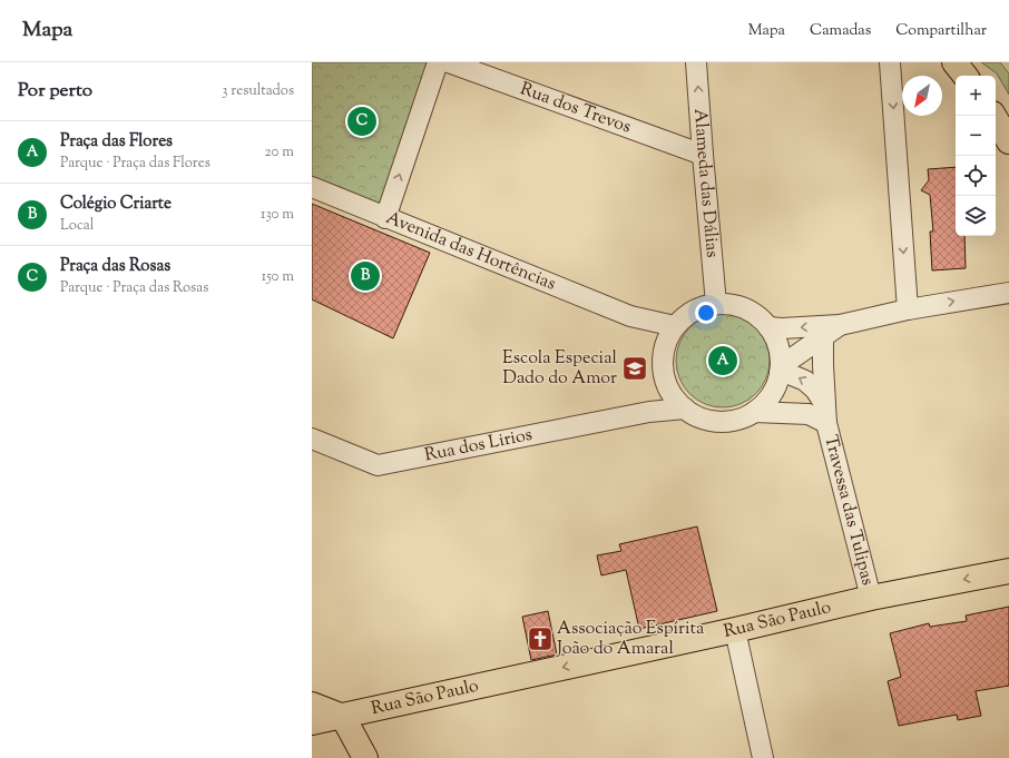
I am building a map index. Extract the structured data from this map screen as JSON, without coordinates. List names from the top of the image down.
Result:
{
  "streets": {
    "main road": ["Rua São Paulo"],
    "street": [
      "Rua dos Trevos",
      "Alameda das Dálias",
      "Avenida das Hortências",
      "Rua dos Lirios",
      "Travessa das Tulipas"
    ]
  },
  "crossings": [
    ["Rua dos Trevos", "Alameda das Dálias"],
    ["Alameda das Dálias", "Avenida das Hortências"],
    ["Alameda das Dálias", "Rua dos Lirios"],
    ["Alameda das Dálias", "Travessa das Tulipas"],
    ["Avenida das Hortências", "Rua dos Lirios"],
    ["Avenida das Hortências", "Travessa das Tulipas"],
    ["Rua dos Lirios", "Travessa das Tulipas"],
    ["Travessa das Tulipas", "Rua São Paulo"]
  ],
  "one_way": ["Alameda das Dálias", "Rua São Paulo"],
  "places": {
    "school or university": ["Escola Especial Dado do Amor"],
    "church": ["Associação Espírita João do Amaral"]
  },
  "north": "bottom left",
  "page": {
    "header": "Mapa",
    "nav": ["Mapa", "Camadas", "Compartilhar"],
    "heading": ["Por perto", "3 resultados"],
    "map_buttons": ["+", "−"],
    "pins": ["C", "B", "A"],
    "list": [
      {
        "mark": "A",
        "name": "Praça das Flores",
        "note": "Parque · Praça das Flores",
        "value": "20 m"
      },
      {
        "mark": "B",
        "name": "Colégio Criarte",
        "note": "Local",
        "value": "130 m"
      },
      {
        "mark": "C",
        "name": "Praça das Rosas",
        "note": "Parque · Praça das Rosas",
        "value": "150 m"
      }
    ]
  }
}
